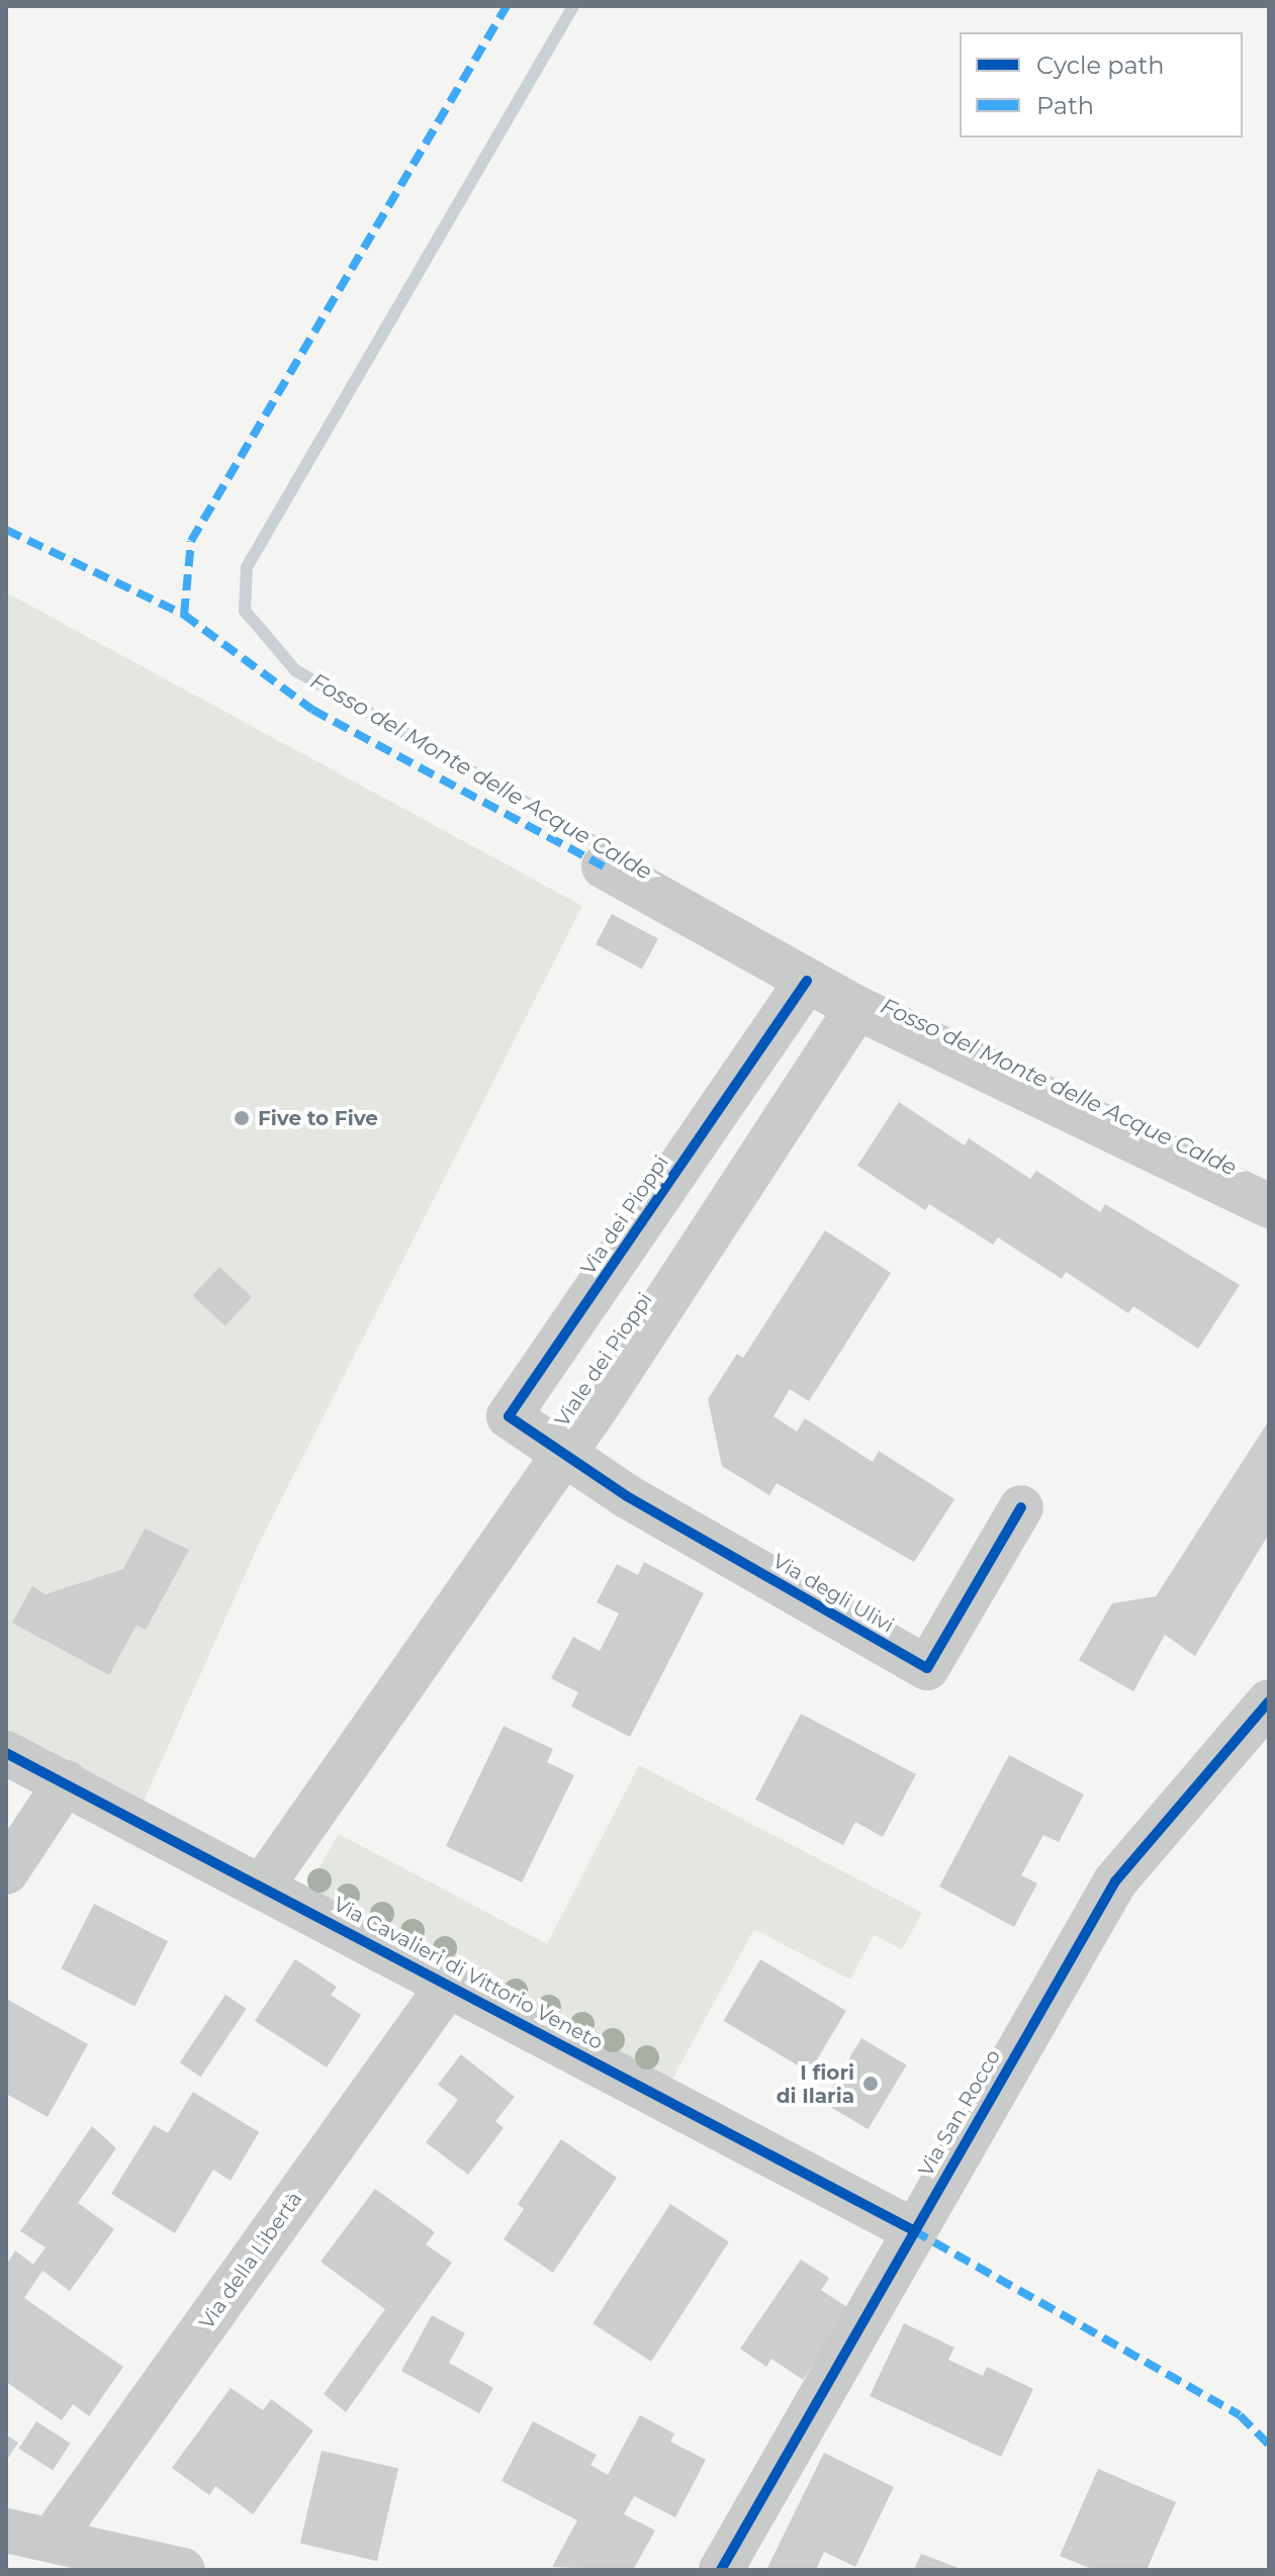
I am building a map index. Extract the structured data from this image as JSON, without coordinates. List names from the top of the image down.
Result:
{
  "streets": {
    "street": [
      "Via dei Pioppi",
      "Viale dei Pioppi",
      "Via degli Ulivi",
      "Via Cavalieri di Vittorio Veneto",
      "Via San Rocco",
      "Via della Libertà"
    ]
  },
  "crossings": [
    ["Via dei Pioppi", "Viale dei Pioppi"],
    ["Via dei Pioppi", "Via degli Ulivi"],
    ["Viale dei Pioppi", "Via degli Ulivi"],
    ["Viale dei Pioppi", "Via Cavalieri di Vittorio Veneto"],
    ["Via Cavalieri di Vittorio Veneto", "Via San Rocco"],
    ["Via Cavalieri di Vittorio Veneto", "Via della Libertà"]
  ],
  "water": ["Fosso del Monte delle Acque Calde"],
  "places": ["Five to Five", "I fiori di Ilaria"],
  "legend": ["Cycle path", "Path"]
}
